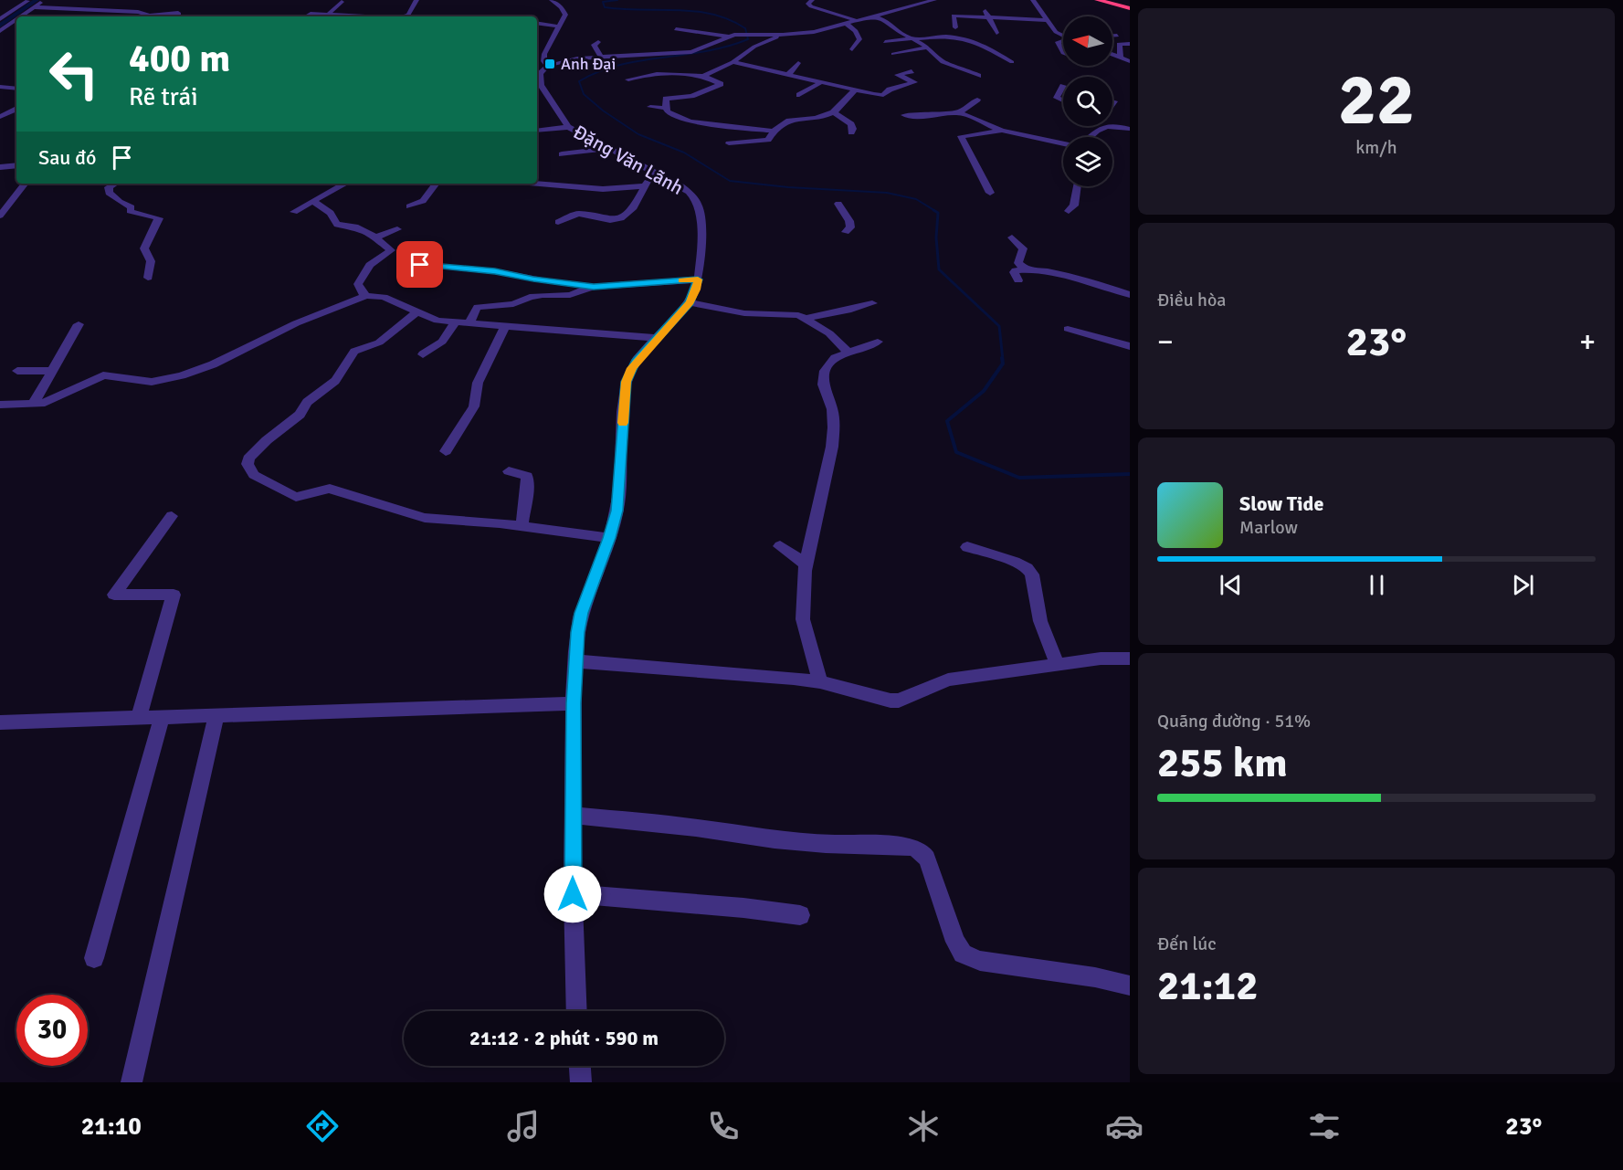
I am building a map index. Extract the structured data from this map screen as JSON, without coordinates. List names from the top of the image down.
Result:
{
  "streets": {
    "street": ["Đặng Văn Lãnh"]
  },
  "places": {
    "transit": ["Anh Đại"]
  },
  "north": "left",
  "page": {
    "tile": [
      ["22", "km/h"],
      "Điều hòa",
      ["Quãng đường · 51%", "255 km"],
      ["Đến lúc", "21:12"]
    ],
    "turn": ["400 m", "Rẽ trái"],
    "then": "Sau đó",
    "heat": ["−", "23°", "+"],
    "song": ["Slow Tide", "Marlow"],
    "limit": "30",
    "trip": "21:12 · 2 phút · 590 m",
    "tabs": ["21:10", "23°"]
  }
}
